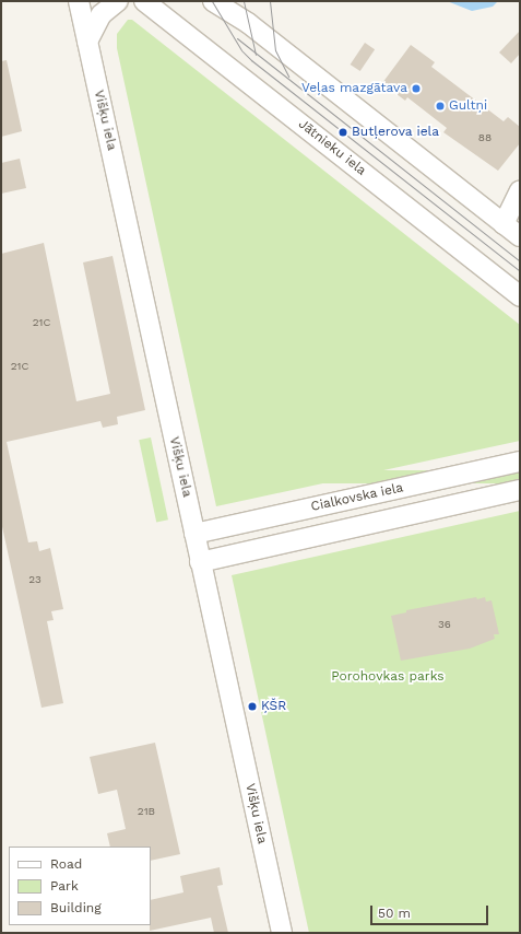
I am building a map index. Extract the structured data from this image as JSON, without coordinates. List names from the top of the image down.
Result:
{
  "streets": {
    "street": ["Višķu iela", "Jātnieku iela", "Cialkovska iela"]
  },
  "crossings": [
    ["Višķu iela", "Cialkovska iela"]
  ],
  "parks": ["Porohovkas parks"],
  "places": [
    "Veļas mazgātava",
    "Gultņi",
    "Butļerova iela",
    "ĶŠR"
  ],
  "house_numbers": [
    "88",
    "21C",
    "21C",
    "23",
    "36",
    "21B"
  ],
  "legend": ["Road", "Park", "Building"],
  "scale_bar": "50 m"
}
